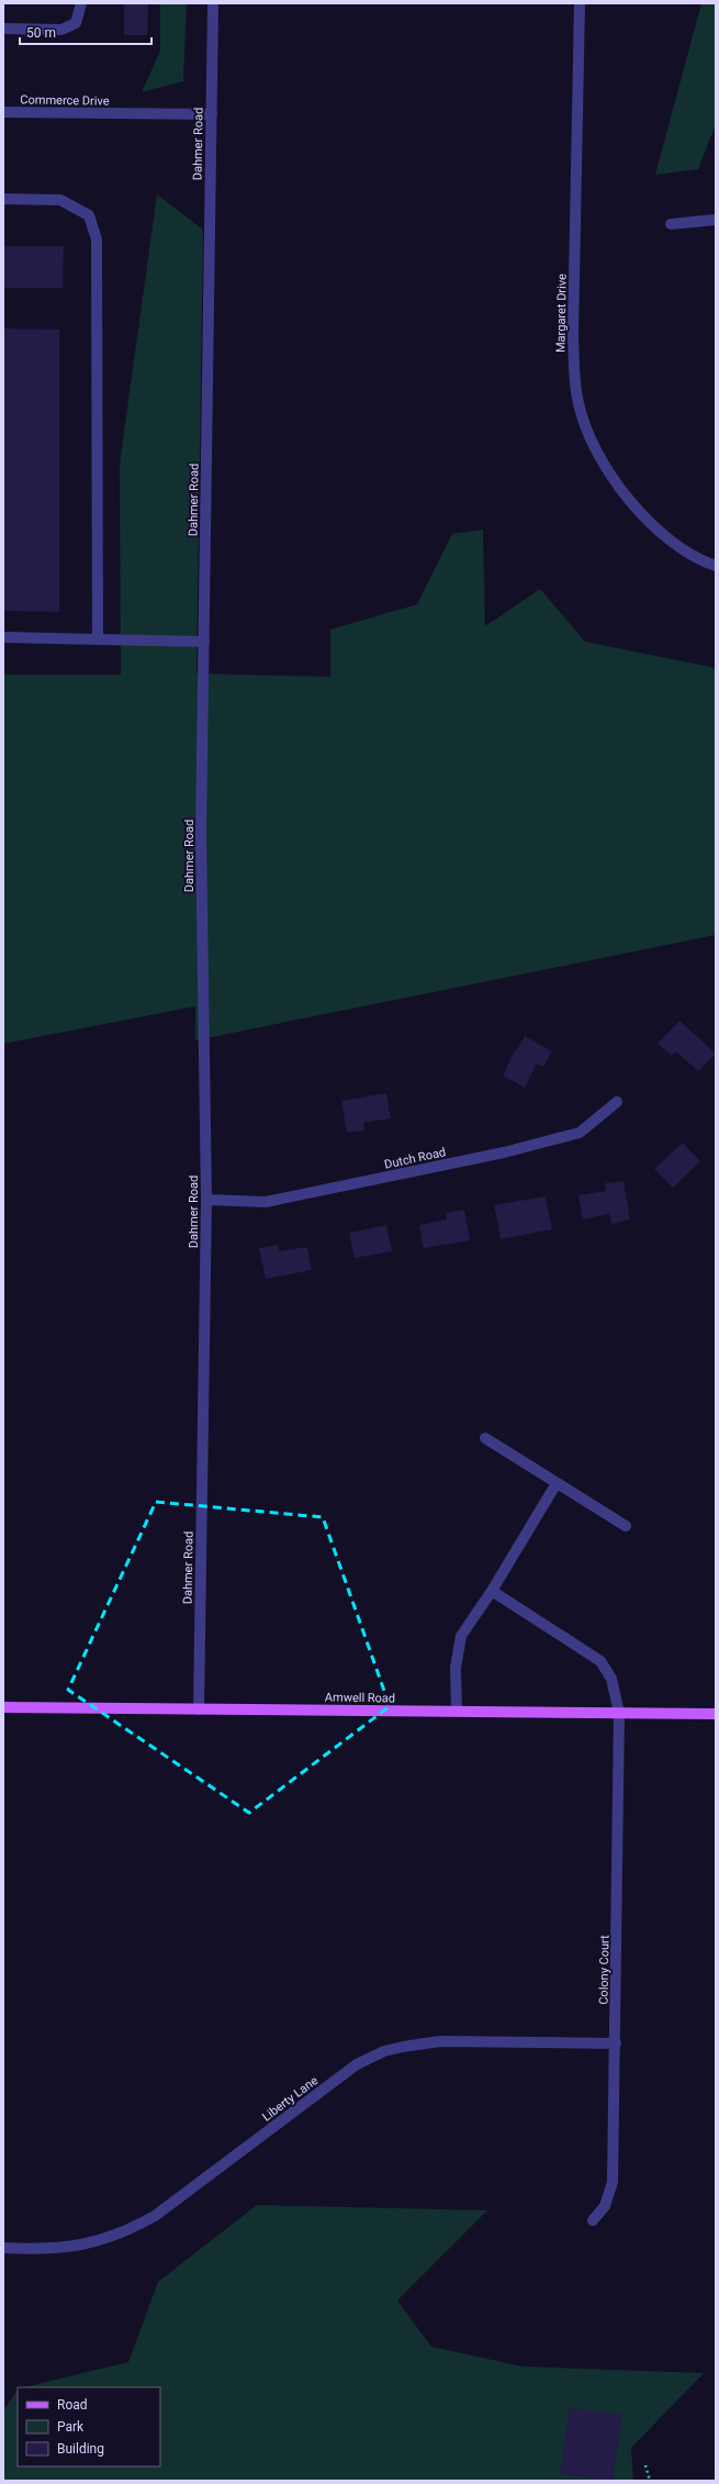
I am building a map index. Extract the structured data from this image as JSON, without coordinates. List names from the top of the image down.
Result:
{
  "streets": {
    "main road": ["Amwell Road"],
    "street": [
      "Commerce Drive",
      "Dahmer Road",
      "Margaret Drive",
      "Dutch Road",
      "Colony Court",
      "Liberty Lane"
    ]
  },
  "crossings": [
    ["Commerce Drive", "Dahmer Road"],
    ["Dahmer Road", "Dutch Road"],
    ["Dahmer Road", "Amwell Road"],
    ["Amwell Road", "Colony Court"],
    ["Colony Court", "Liberty Lane"]
  ],
  "legend": ["Road", "Park", "Building"],
  "scale_bar": "50 m"
}
